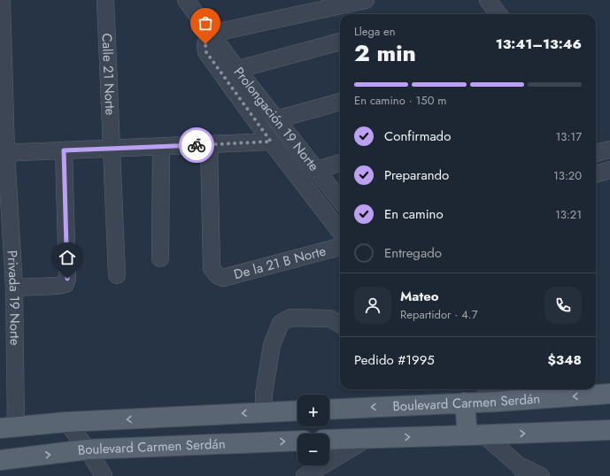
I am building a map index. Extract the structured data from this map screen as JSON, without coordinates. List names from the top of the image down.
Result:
{
  "streets": {
    "main road": ["Boulevard Carmen Serdán"],
    "street": [
      "Calle 21 Norte",
      "Prolongación 19 Norte",
      "De la 21 B Norte",
      "Privada 19 Norte"
    ]
  },
  "page": {
    "heading": ["2 min", "Llega en", "13:41–13:46"],
    "panel": [
      "Mateo",
      "Repartidor · 4.7",
      "Pedido #1995",
      "$348"
    ],
    "bar": "En camino · 150 m",
    "list": [
      ["Confirmado", "13:17"],
      ["Preparando", "13:20"],
      ["En camino", "13:21"],
      "Entregado"
    ],
    "map_buttons": ["+", "−"]
  }
}
